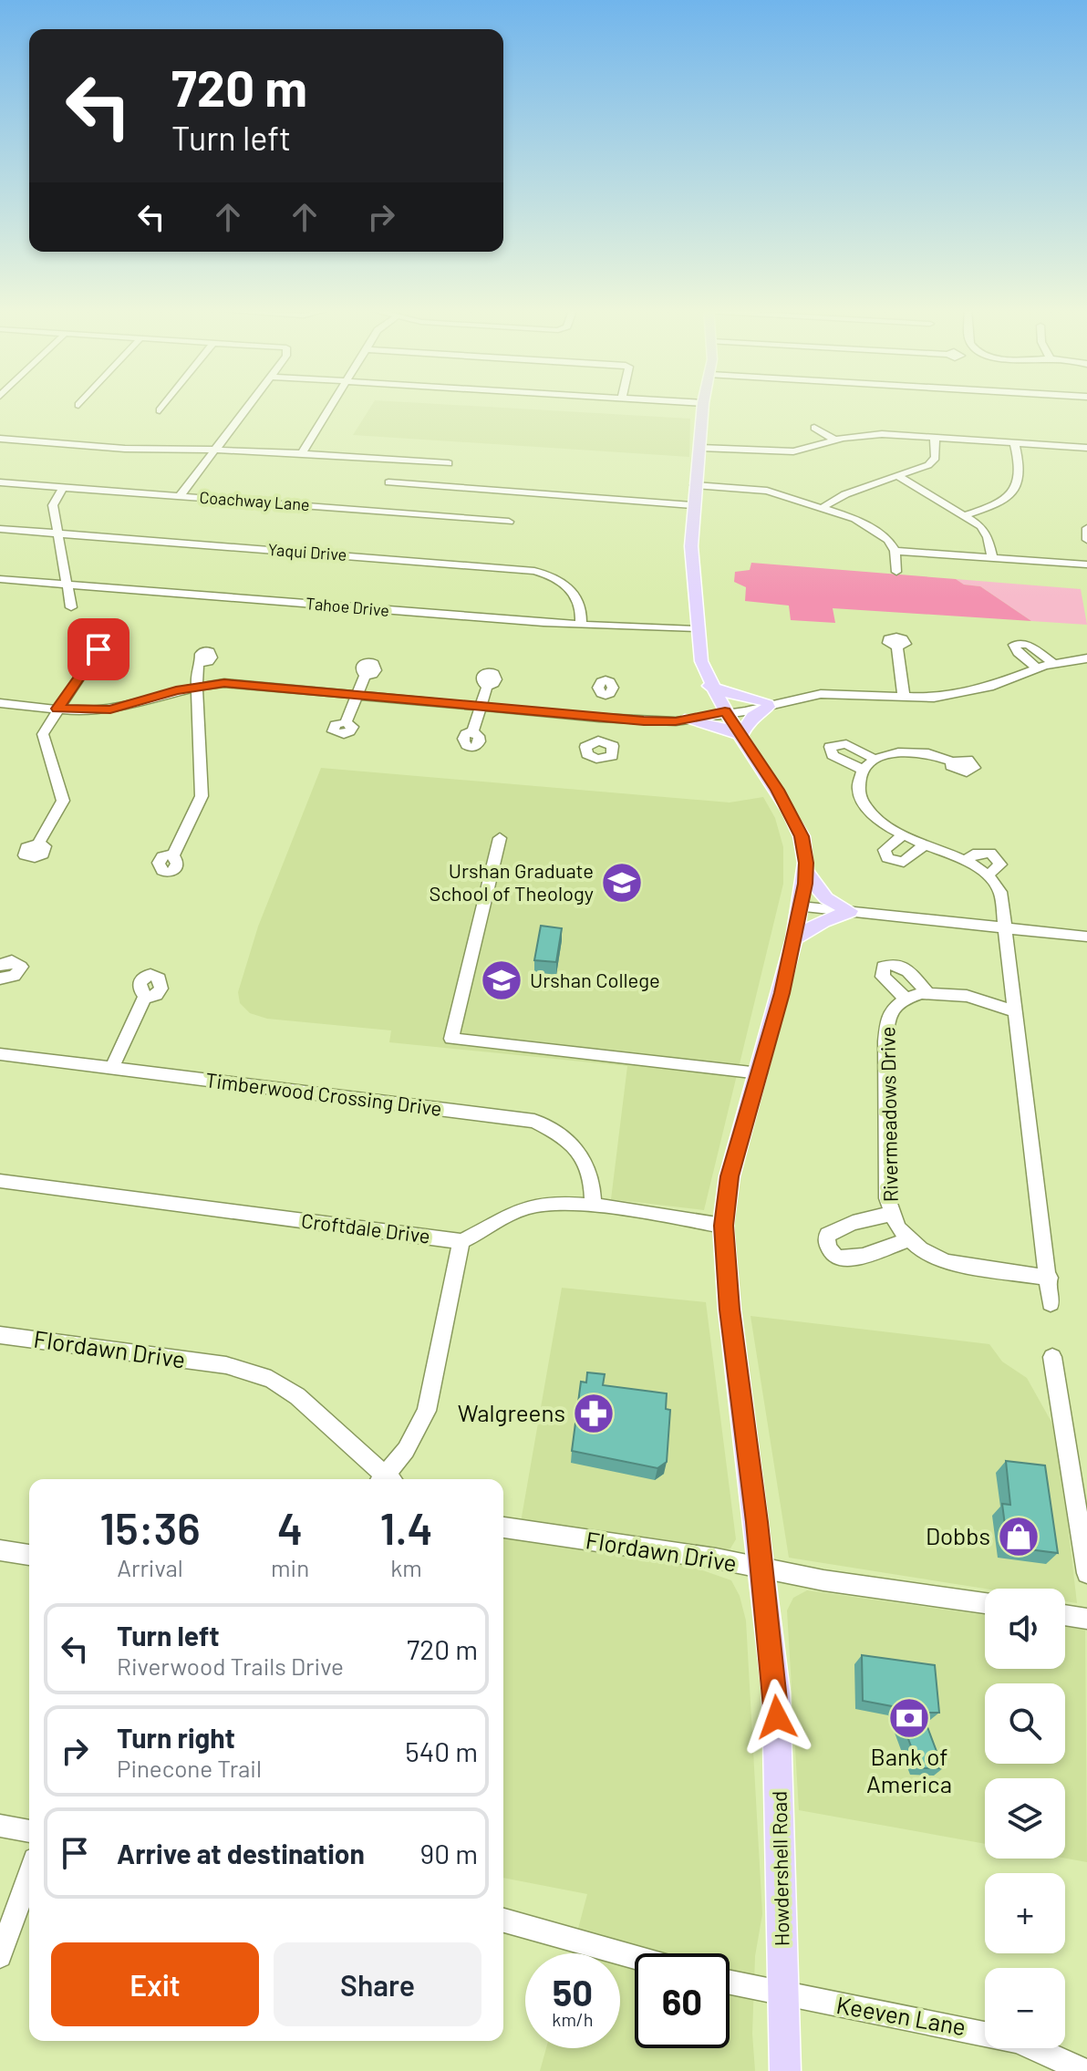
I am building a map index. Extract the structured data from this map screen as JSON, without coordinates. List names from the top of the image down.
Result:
{
  "streets": {
    "main road": ["Howdershell Road"],
    "street": [
      "Coachway Lane",
      "Yaqui Drive",
      "Tahoe Drive",
      "Timberwood Crossing Drive",
      "Rivermeadows Drive",
      "Croftdale Drive",
      "Flordawn Drive",
      "Keeven Lane"
    ]
  },
  "crossings": [
    ["Yaqui Drive", "Tahoe Drive"],
    ["Tahoe Drive", "Howdershell Road"],
    ["Flordawn Drive", "Howdershell Road"],
    ["Howdershell Road", "Keeven Lane"]
  ],
  "places": {
    "school or university": ["Urshan Graduate School of Theology", "Urshan College"],
    "pharmacy": ["Walgreens"],
    "shop": ["Dobbs"],
    "bank": ["Bank of America"]
  },
  "page": {
    "turn": ["720 m", "Turn left"],
    "eta": [
      "15:36",
      "Arrival",
      "4",
      "min",
      "1.4",
      "km"
    ],
    "map_buttons": ["+", "−"],
    "list": [
      {
        "name": "Turn left",
        "note": "Riverwood Trails Drive",
        "value": "720 m"
      },
      {
        "name": "Turn right",
        "note": "Pinecone Trail",
        "value": "540 m"
      },
      {
        "name": "Arrive at destination",
        "value": "90 m"
      }
    ],
    "buttons": ["Exit", "Share"],
    "speed": "50 km/h",
    "limit": "60"
  }
}
